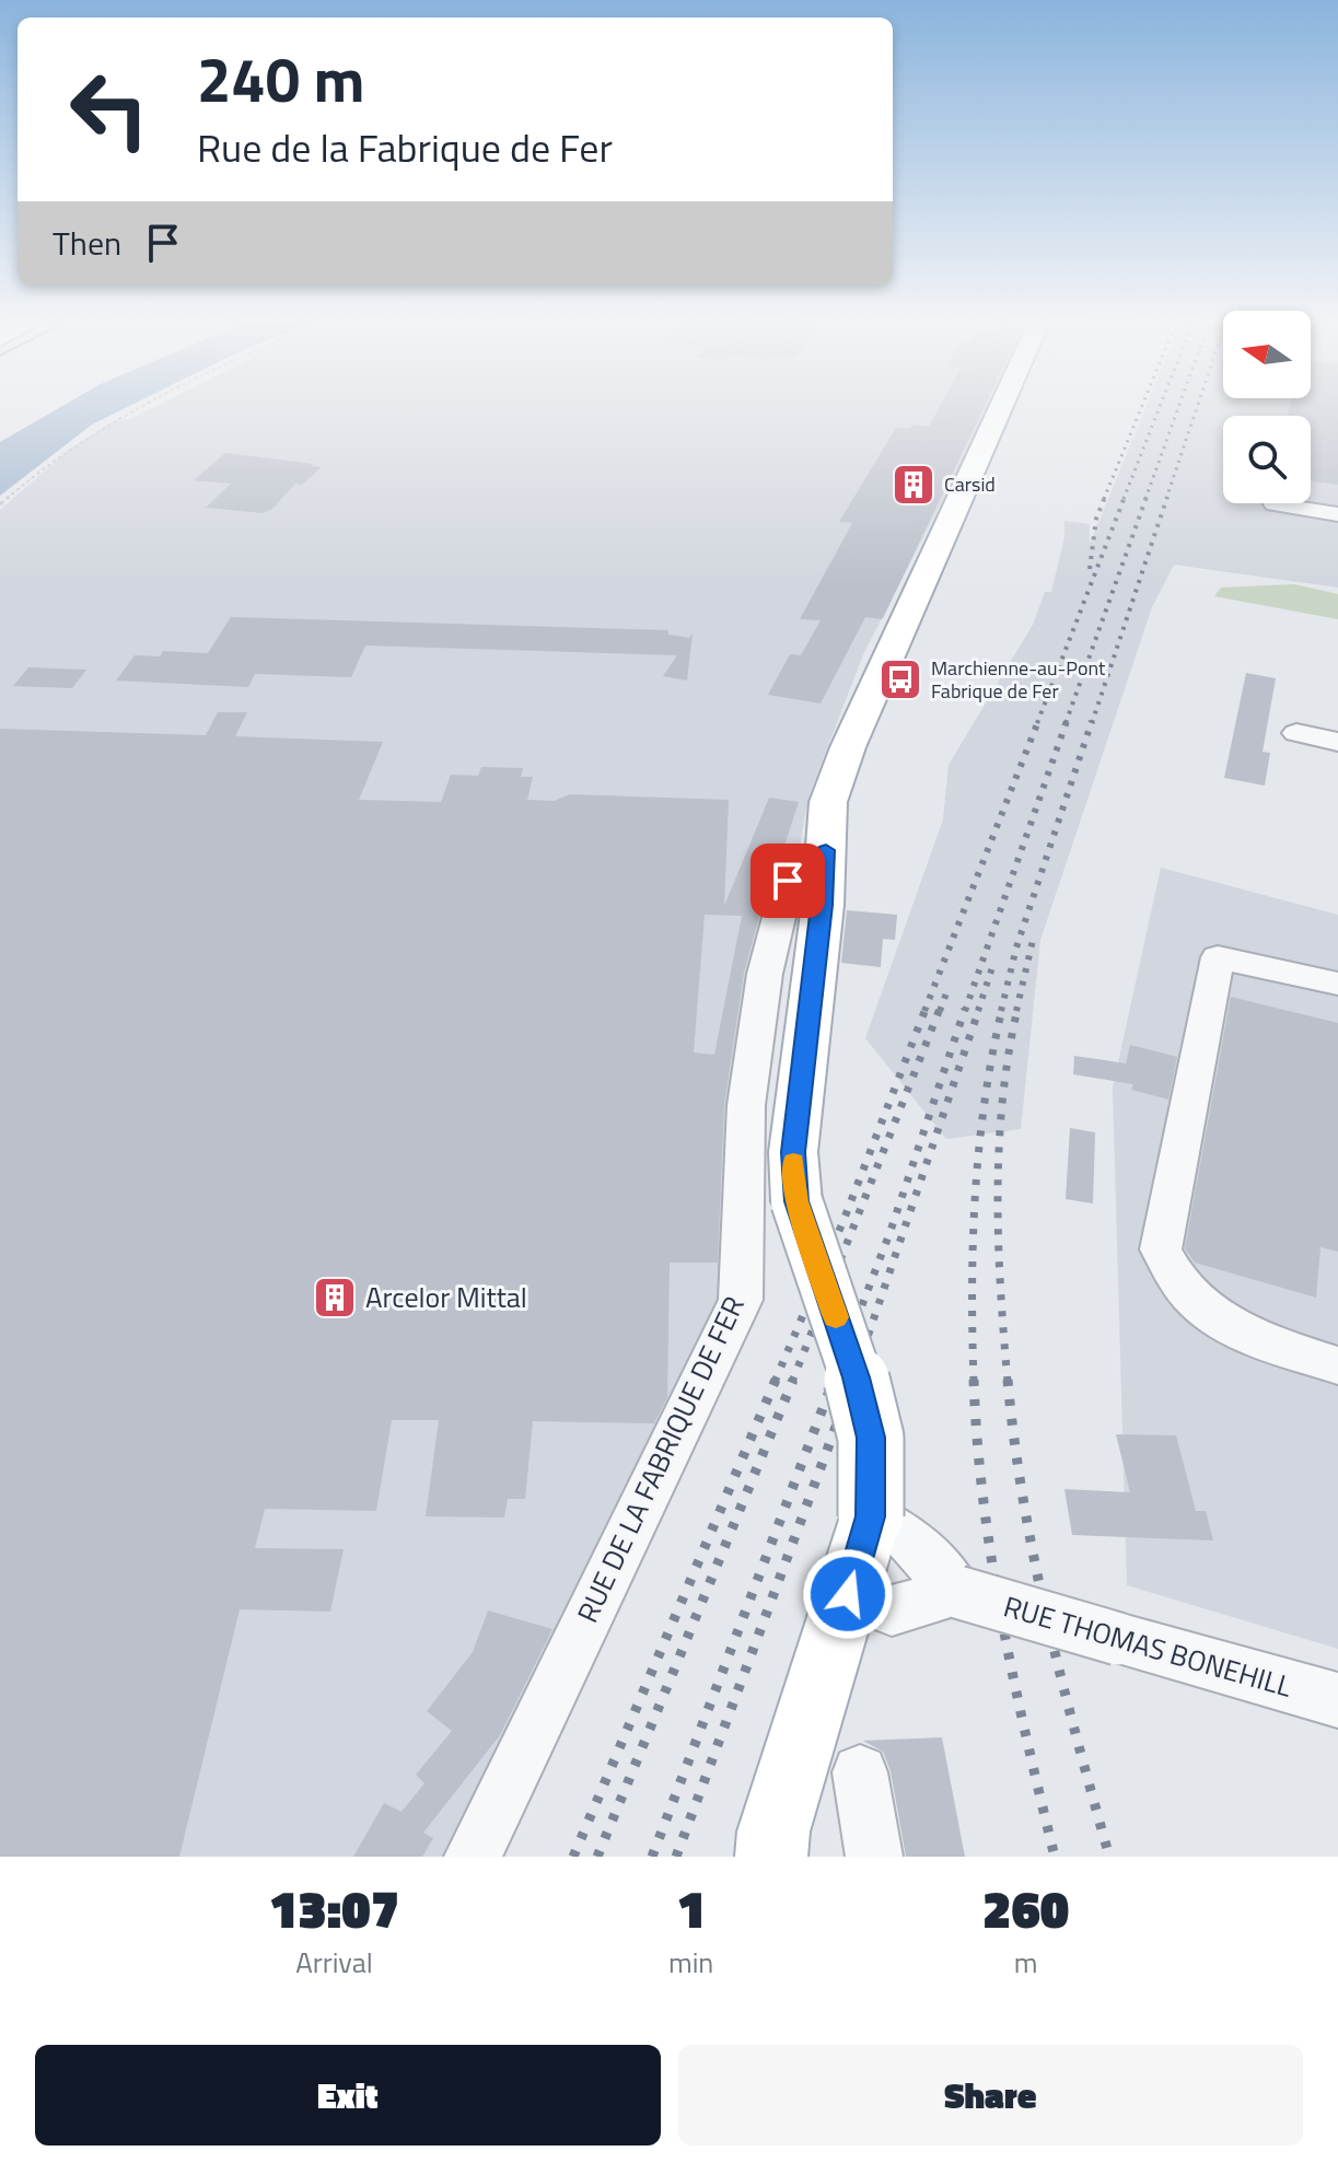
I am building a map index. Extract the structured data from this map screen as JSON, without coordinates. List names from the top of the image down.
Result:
{
  "streets": {
    "street": ["RUE DE LA FABRIQUE DE FER", "RUE THOMAS BONEHILL"]
  },
  "places": {
    "building": ["Carsid", "Arcelor Mittal"],
    "bus stop": ["Marchienne-au-Pont Fabrique de Fer"]
  },
  "north": "left",
  "page": {
    "turn": ["240 m", "Rue de la Fabrique de Fer"],
    "then": "Then",
    "eta": [
      "13:07",
      "Arrival",
      "1",
      "min",
      "260",
      "m"
    ],
    "buttons": ["Exit", "Share"]
  }
}
